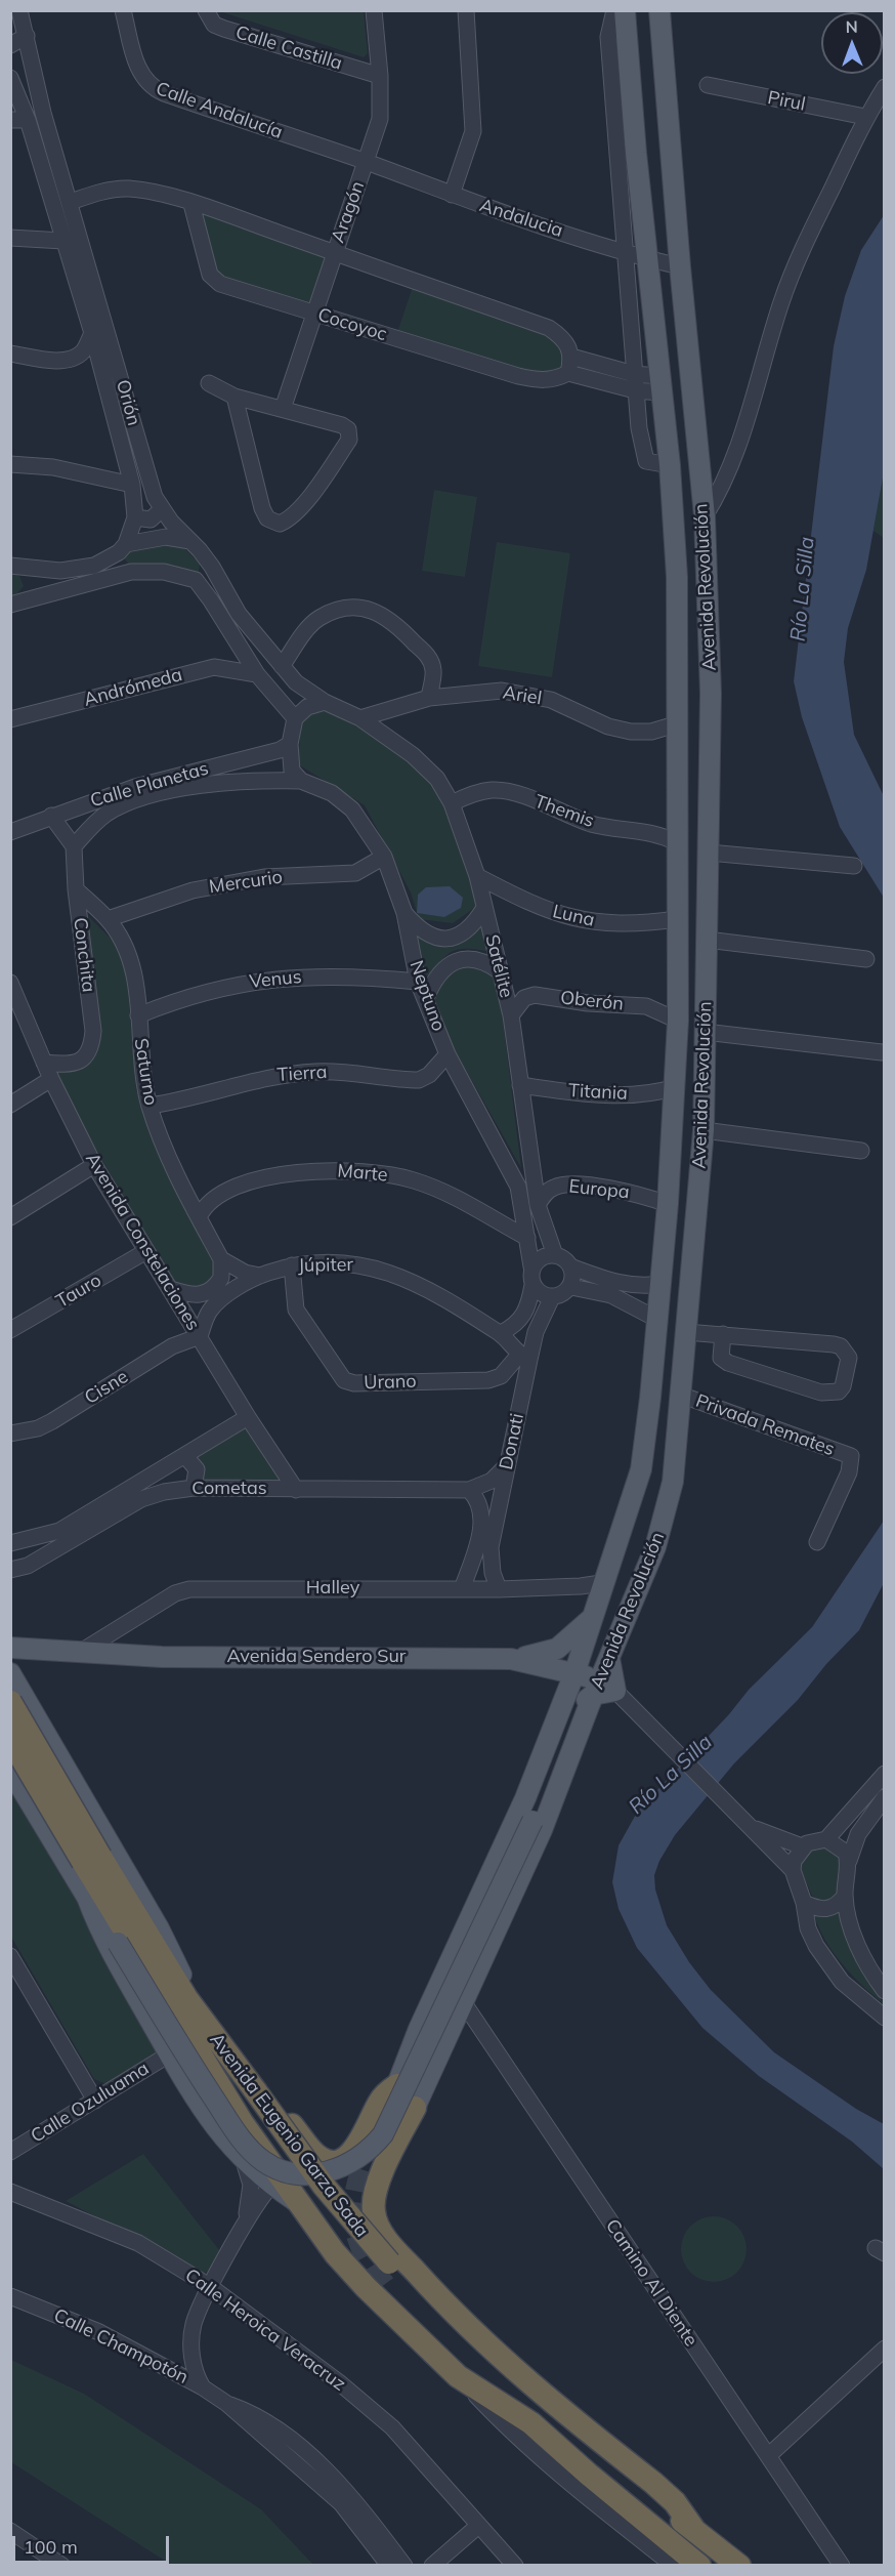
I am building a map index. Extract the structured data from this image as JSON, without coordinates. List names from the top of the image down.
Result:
{
  "streets": {
    "highway": ["Avenida Eugenio Garza Sada"],
    "main road": ["Avenida Revolución", "Avenida Sendero Sur"],
    "street": [
      "Calle Castilla",
      "Pirul",
      "Calle Andalucía",
      "Aragón",
      "Andalucia",
      "Cocoyoc",
      "Orión",
      "Andrómeda",
      "Ariel",
      "Calle Planetas",
      "Themis",
      "Mercurio",
      "Luna",
      "Conchita",
      "Satélite",
      "Venus",
      "Neptuno",
      "Oberón",
      "Saturno",
      "Tierra",
      "Titania",
      "Marte",
      "Europa",
      "Avenida Constelaciones",
      "Júpiter",
      "Tauro",
      "Urano",
      "Cisne",
      "Privada Remates",
      "Donati",
      "Cometas",
      "Halley",
      "Calle Ozuluama",
      "Camino Al Diente",
      "Calle Heroica Veracruz",
      "Calle Champotón"
    ]
  },
  "crossings": [
    ["Calle Castilla", "Aragón"],
    ["Calle Andalucía", "Aragón"],
    ["Calle Andalucía", "Andalucia"],
    ["Aragón", "Andalucia"],
    ["Aragón", "Cocoyoc"],
    ["Andalucia", "Avenida Revolución"],
    ["Cocoyoc", "Avenida Revolución"],
    ["Orión", "Ariel"],
    ["Orión", "Satélite"],
    ["Avenida Revolución", "Ariel"],
    ["Avenida Revolución", "Themis"],
    ["Avenida Revolución", "Luna"],
    ["Avenida Revolución", "Oberón"],
    ["Avenida Revolución", "Titania"],
    ["Avenida Revolución", "Europa"],
    ["Avenida Revolución", "Privada Remates"],
    ["Avenida Revolución", "Halley"],
    ["Avenida Revolución", "Avenida Sendero Sur"],
    ["Avenida Revolución", "Camino Al Diente"],
    ["Ariel", "Satélite"],
    ["Calle Planetas", "Conchita"],
    ["Calle Planetas", "Neptuno"],
    ["Themis", "Satélite"],
    ["Mercurio", "Neptuno"],
    ["Mercurio", "Saturno"],
    ["Luna", "Satélite"],
    ["Conchita", "Saturno"],
    ["Conchita", "Avenida Constelaciones"],
    ["Satélite", "Neptuno"],
    ["Satélite", "Oberón"],
    ["Satélite", "Titania"],
    ["Satélite", "Europa"],
    ["Satélite", "Donati"],
    ["Venus", "Neptuno"],
    ["Venus", "Saturno"],
    ["Neptuno", "Tierra"],
    ["Neptuno", "Marte"],
    ["Neptuno", "Donati"],
    ["Saturno", "Tierra"],
    ["Saturno", "Marte"],
    ["Avenida Constelaciones", "Júpiter"],
    ["Avenida Constelaciones", "Tauro"],
    ["Avenida Constelaciones", "Cisne"],
    ["Avenida Constelaciones", "Cometas"],
    ["Júpiter", "Urano"],
    ["Júpiter", "Cisne"],
    ["Júpiter", "Donati"],
    ["Urano", "Donati"],
    ["Donati", "Cometas"],
    ["Donati", "Halley"],
    ["Halley", "Avenida Sendero Sur"],
    ["Avenida Sendero Sur", "Avenida Eugenio Garza Sada"]
  ],
  "water": ["Río La Silla"],
  "scale_bar": "100 m",
  "north": "top"
}
